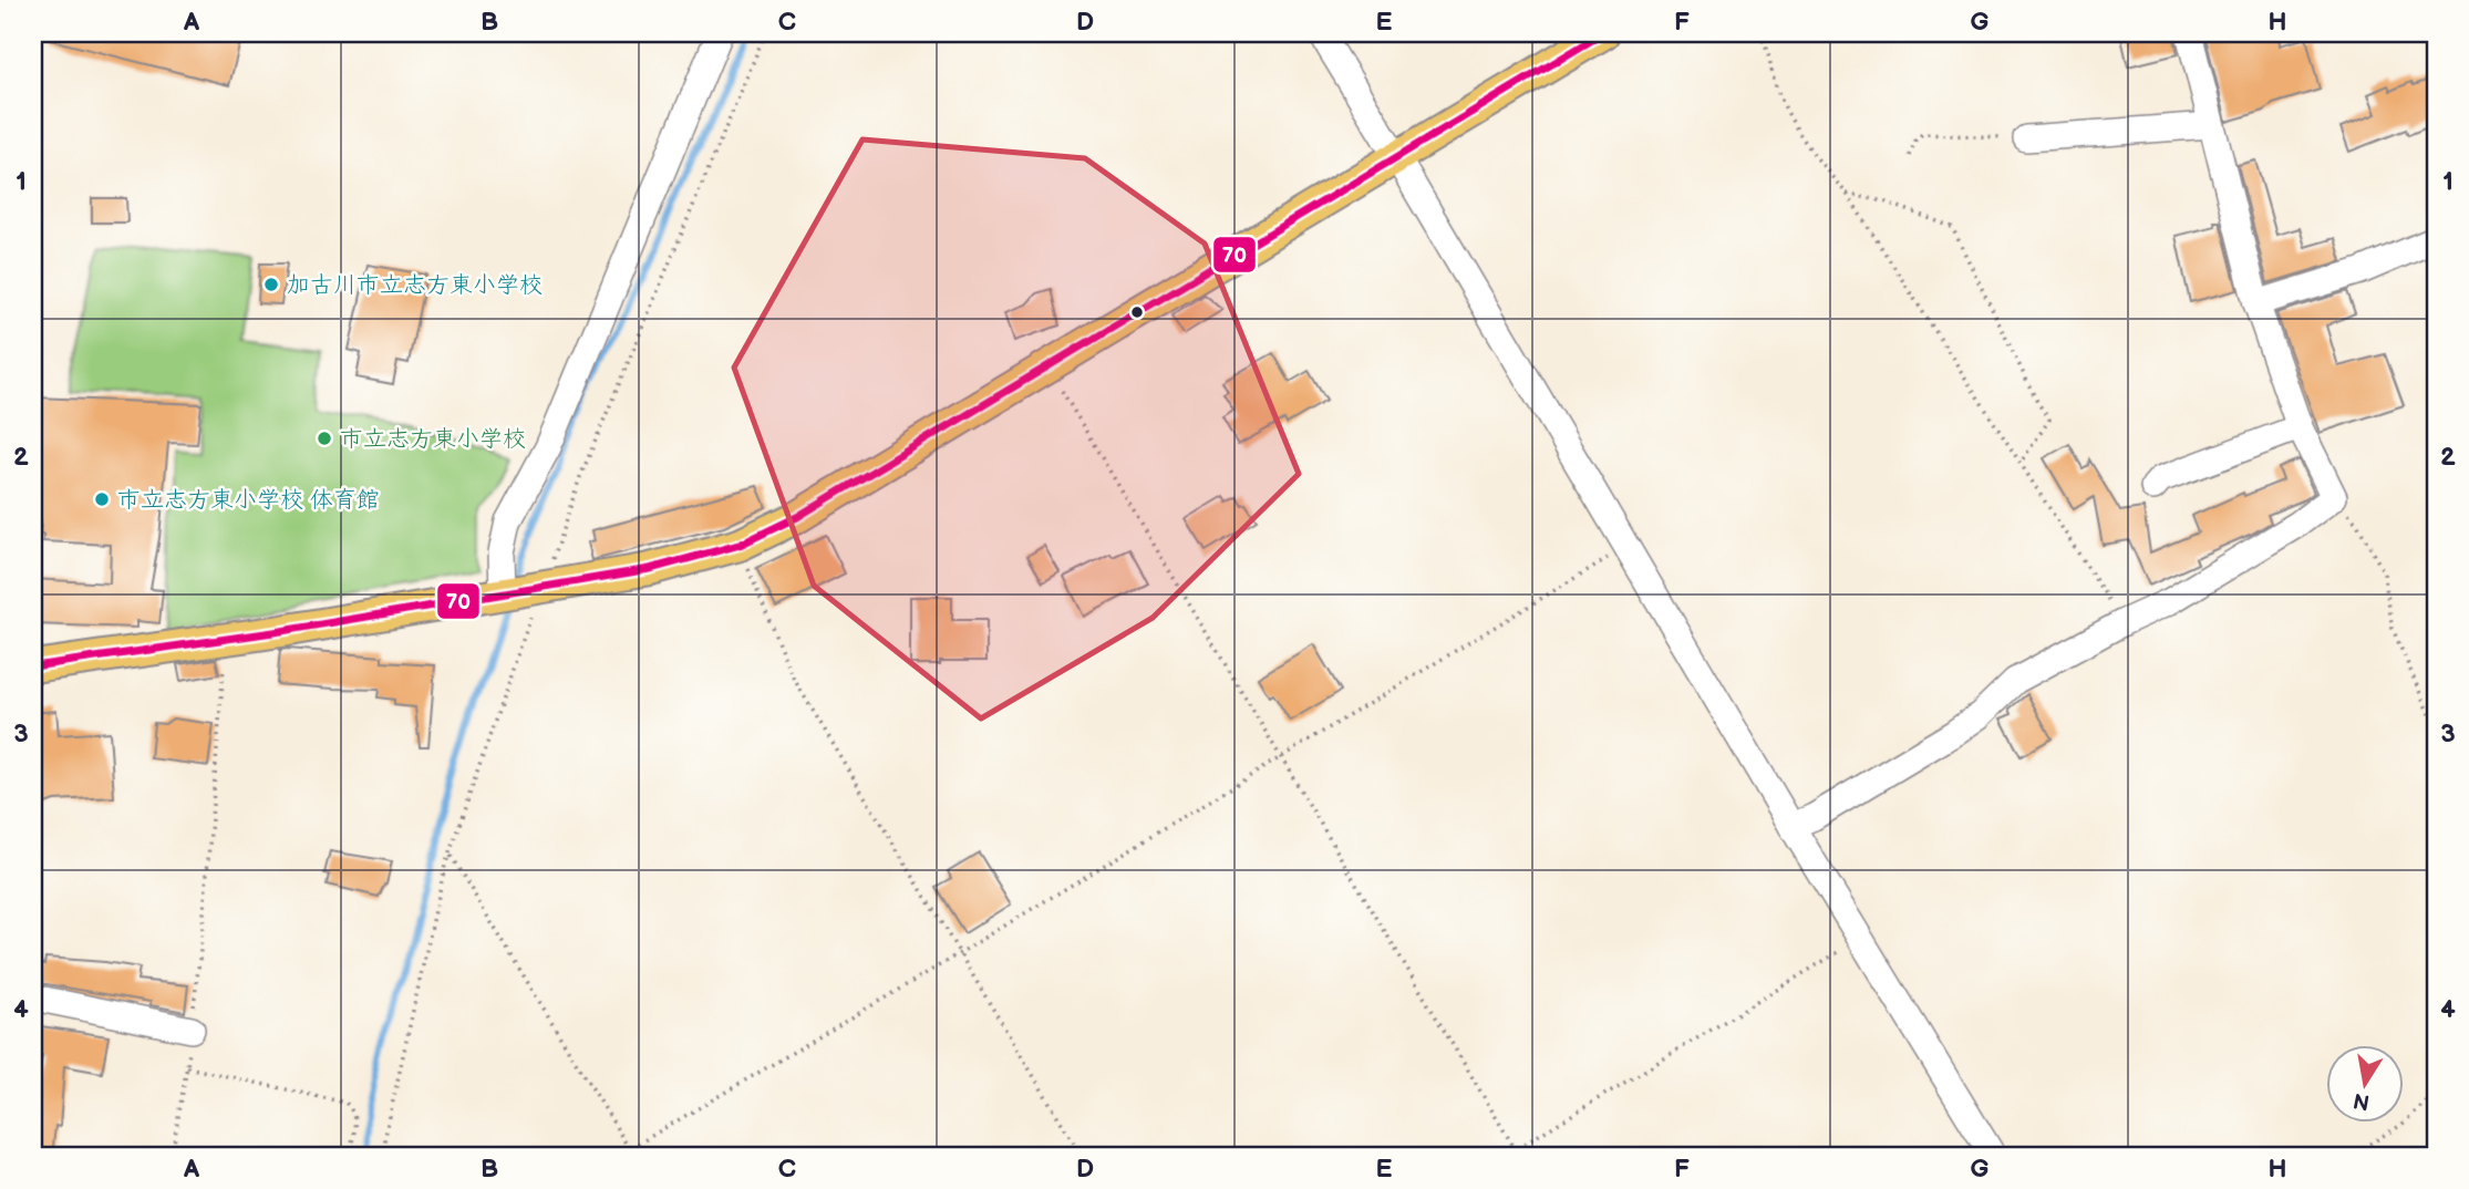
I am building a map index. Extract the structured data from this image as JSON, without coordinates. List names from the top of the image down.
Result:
{
  "places": ["加古川市立志方東小学校", "市立志方東小学校", "市立志方東小学校 体育館"],
  "lines": ["transit line 70"],
  "north": "bottom",
  "grid": {
    "columns": [
      "A",
      "B",
      "C",
      "D",
      "E",
      "F",
      "G",
      "H"
    ],
    "rows": [
      "1",
      "2",
      "3",
      "4"
    ]
  }
}
